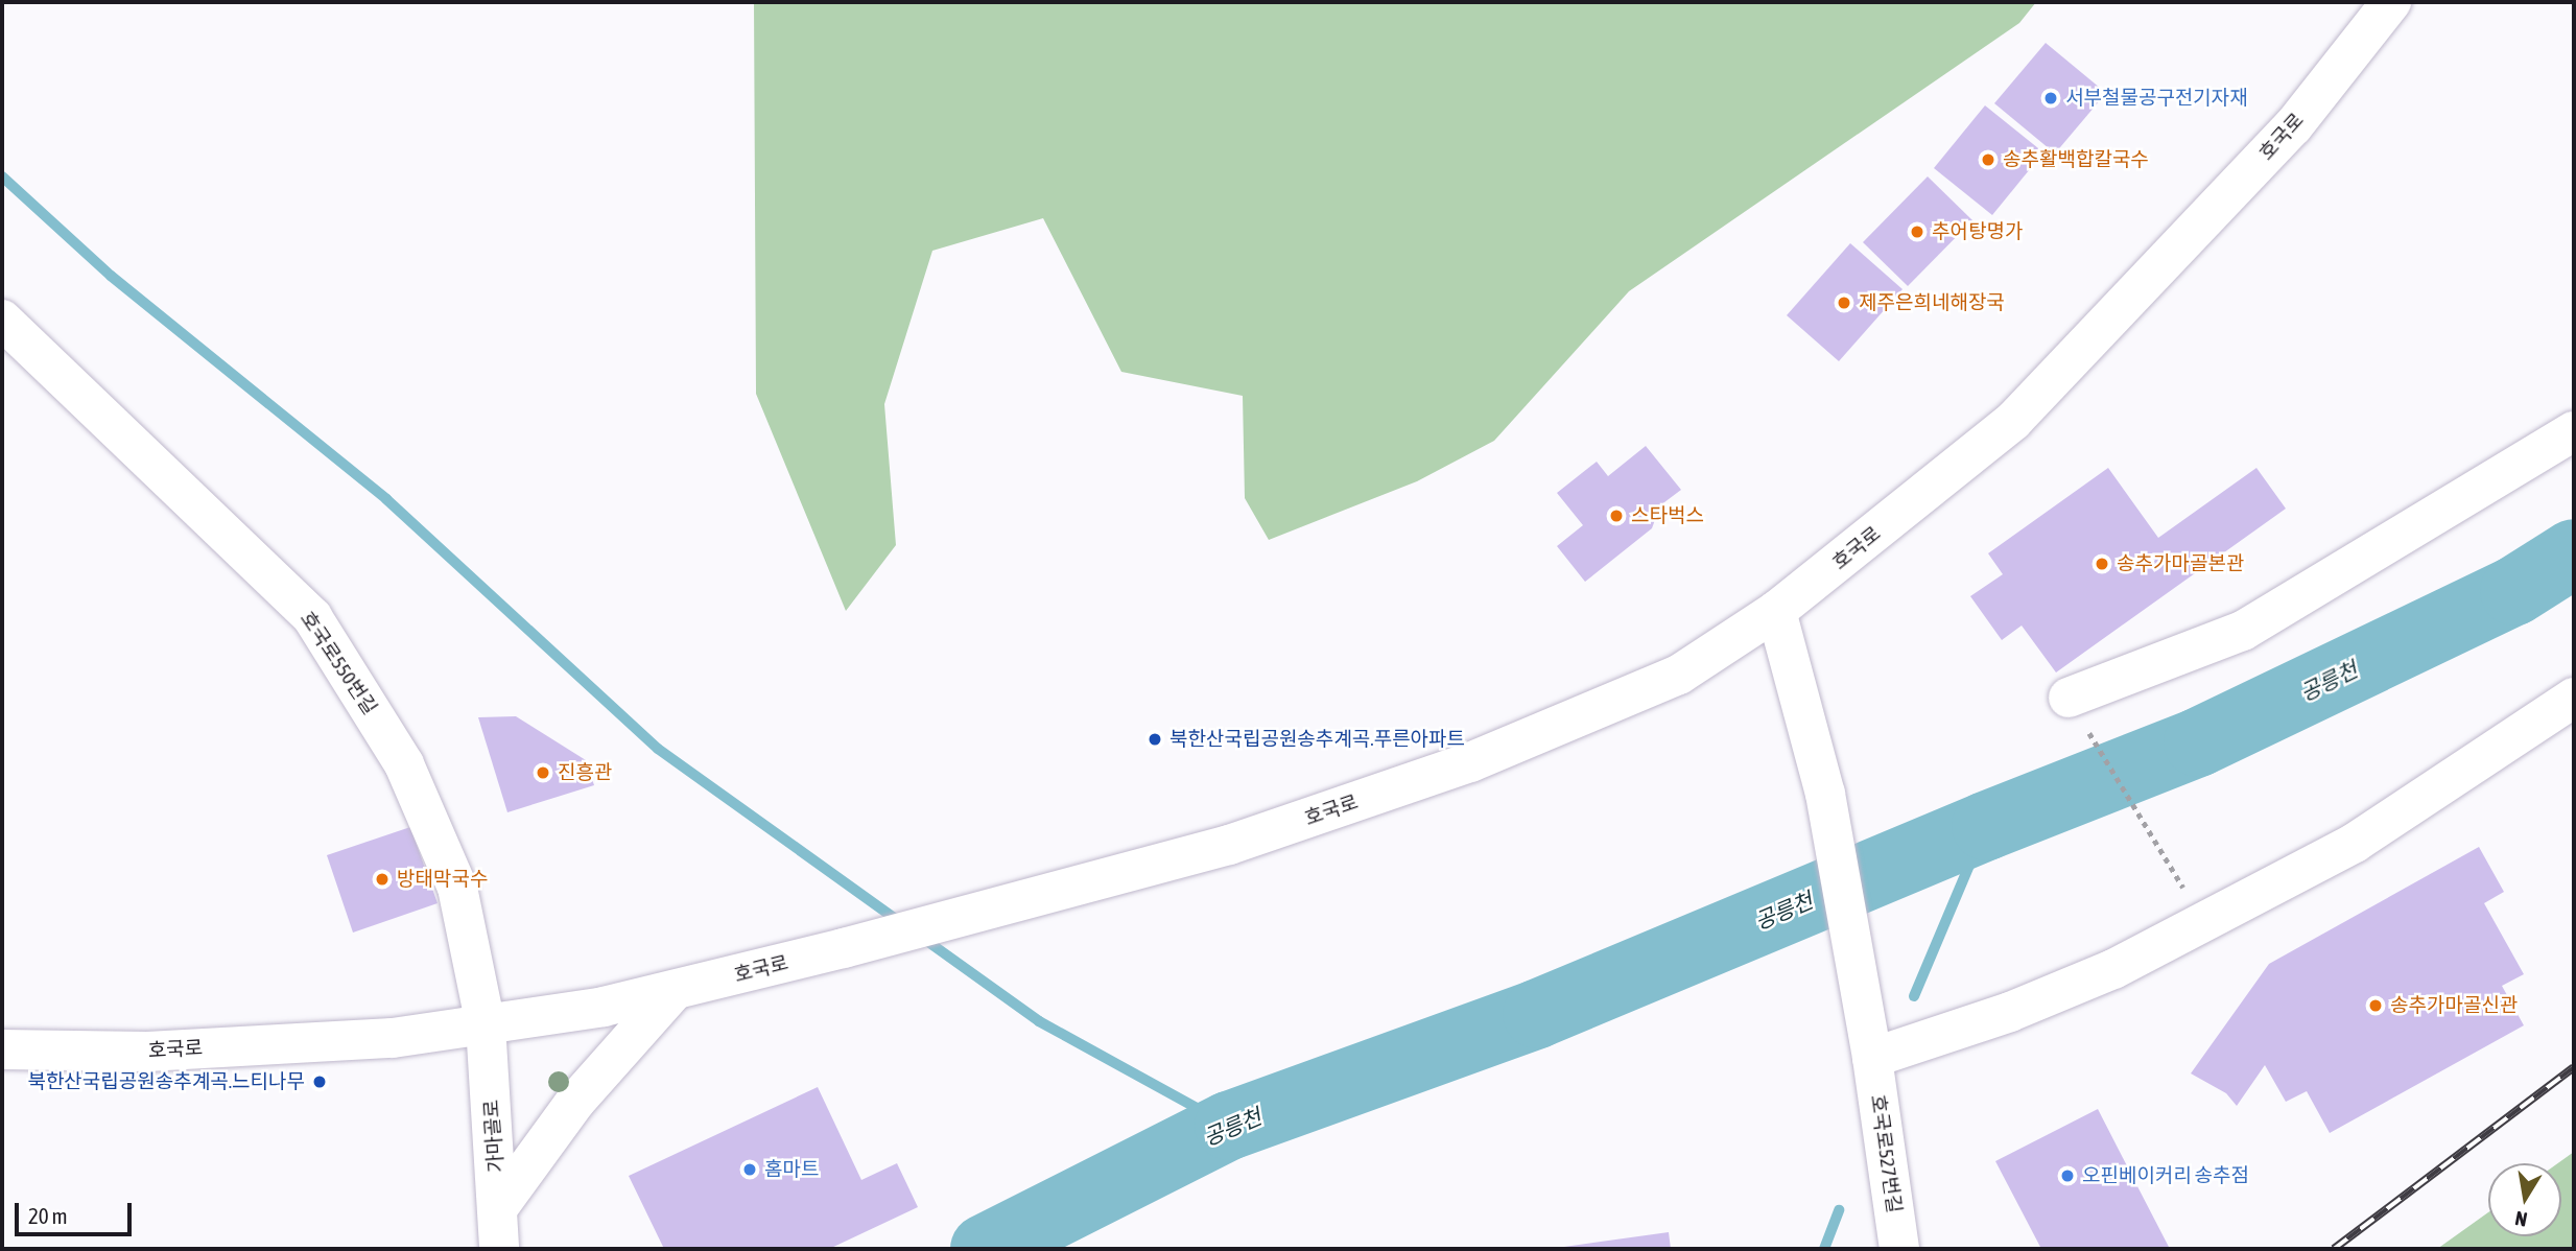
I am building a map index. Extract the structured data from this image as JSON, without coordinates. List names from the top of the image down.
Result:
{
  "streets": {
    "street": [
      "호국로",
      "호국로550번길",
      "가마골로",
      "호국로527번길"
    ]
  },
  "crossings": [
    ["호국로", "호국로550번길"],
    ["호국로", "가마골로"],
    ["호국로", "호국로527번길"],
    ["호국로550번길", "가마골로"]
  ],
  "water": ["공릉천"],
  "places": [
    "서부철물공구전기자재",
    "송추활백합칼국수",
    "추어탕명가",
    "제주은희네해장국",
    "스타벅스",
    "송추가마골본관",
    "북한산국립공원송추계곡.푸른아파트",
    "진흥관",
    "방태막국수",
    "송추가마골신관",
    "북한산국립공원송추계곡.느티나무",
    "홈마트",
    "오핀베이커리 송추점"
  ],
  "scale_bar": "20 m",
  "north": "bottom"
}
